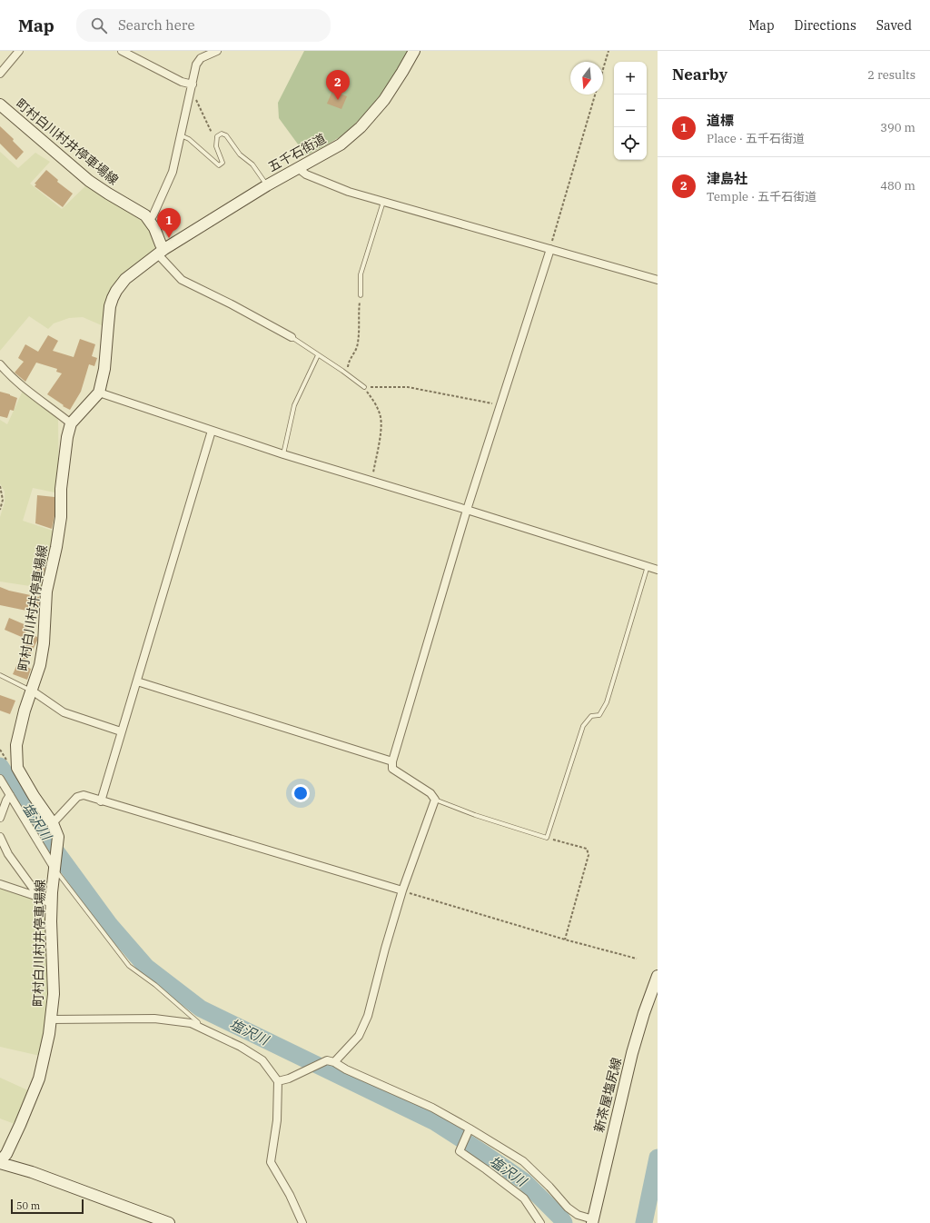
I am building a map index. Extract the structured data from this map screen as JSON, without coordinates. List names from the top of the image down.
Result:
{
  "streets": {
    "main road": ["町村白川村井停車場線", "五千石街道", "新茶屋塩尻線"]
  },
  "crossings": [
    ["町村白川村井停車場線", "五千石街道"]
  ],
  "water": ["塩沢川"],
  "scale_bar": "50 m",
  "north": "bottom",
  "page": {
    "header": "Map",
    "search": "Search here",
    "nav": ["Map", "Directions", "Saved"],
    "heading": ["Nearby", "2 results"],
    "map_buttons": ["+", "−"],
    "pins": ["2", "1"],
    "list": [
      {
        "mark": "1",
        "name": "道標",
        "note": "Place · 五千石街道",
        "value": "390 m"
      },
      {
        "mark": "2",
        "name": "津島社",
        "note": "Temple · 五千石街道",
        "value": "480 m"
      }
    ],
    "scale": "50 m"
  }
}
